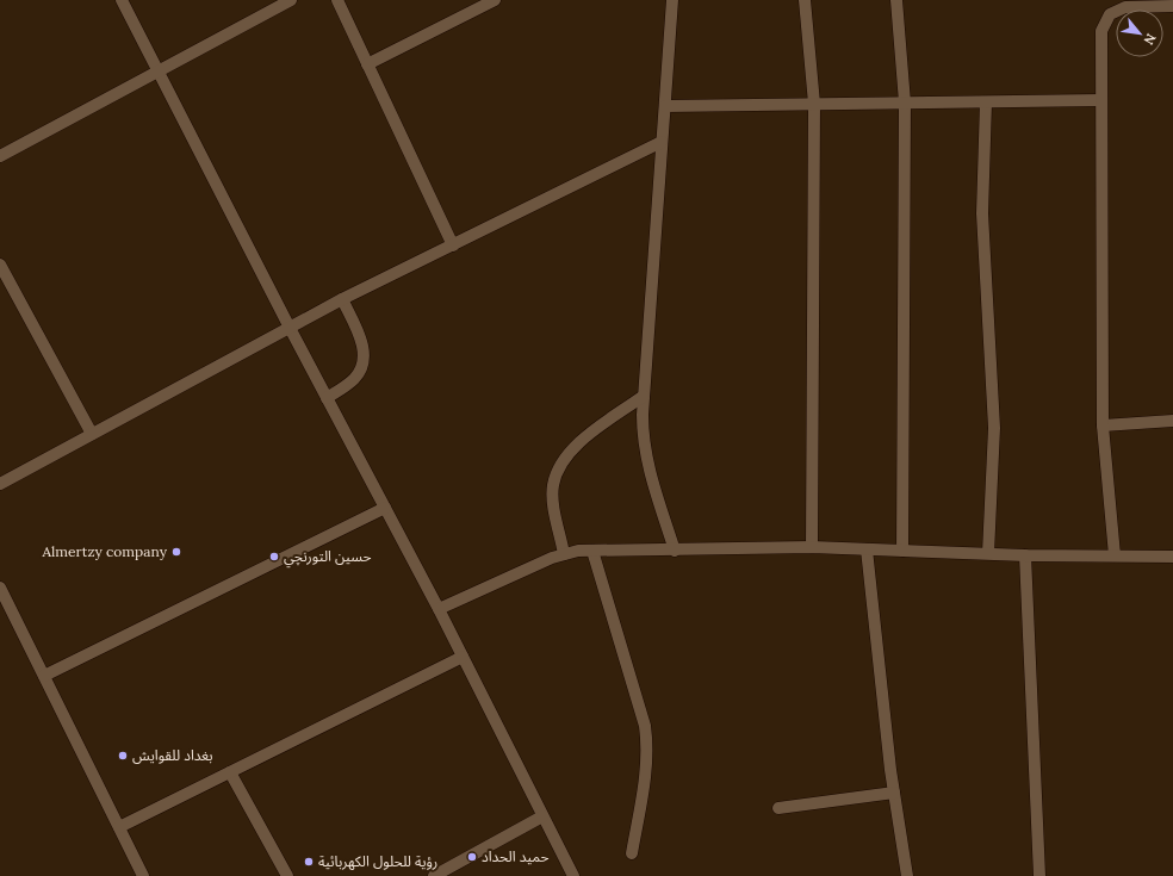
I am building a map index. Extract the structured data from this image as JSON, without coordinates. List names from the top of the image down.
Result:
{
  "places": [
    "Almertzy company",
    "حسين التورنچي",
    "بغداد للقوايش",
    "حميد الحداد",
    "رؤية للحلول الكهربائية"
  ],
  "north": "bottom right"
}
